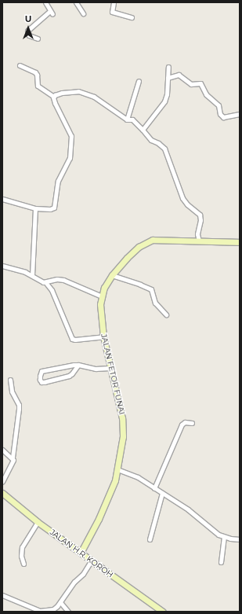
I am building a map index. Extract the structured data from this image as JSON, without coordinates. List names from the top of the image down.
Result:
{
  "streets": {
    "street": ["JALAN FETOR FUNAI", "JALAN H.R. KOROH"]
  },
  "crossings": [
    ["JALAN FETOR FUNAI", "JALAN H.R. KOROH"]
  ],
  "north": "top"
}
